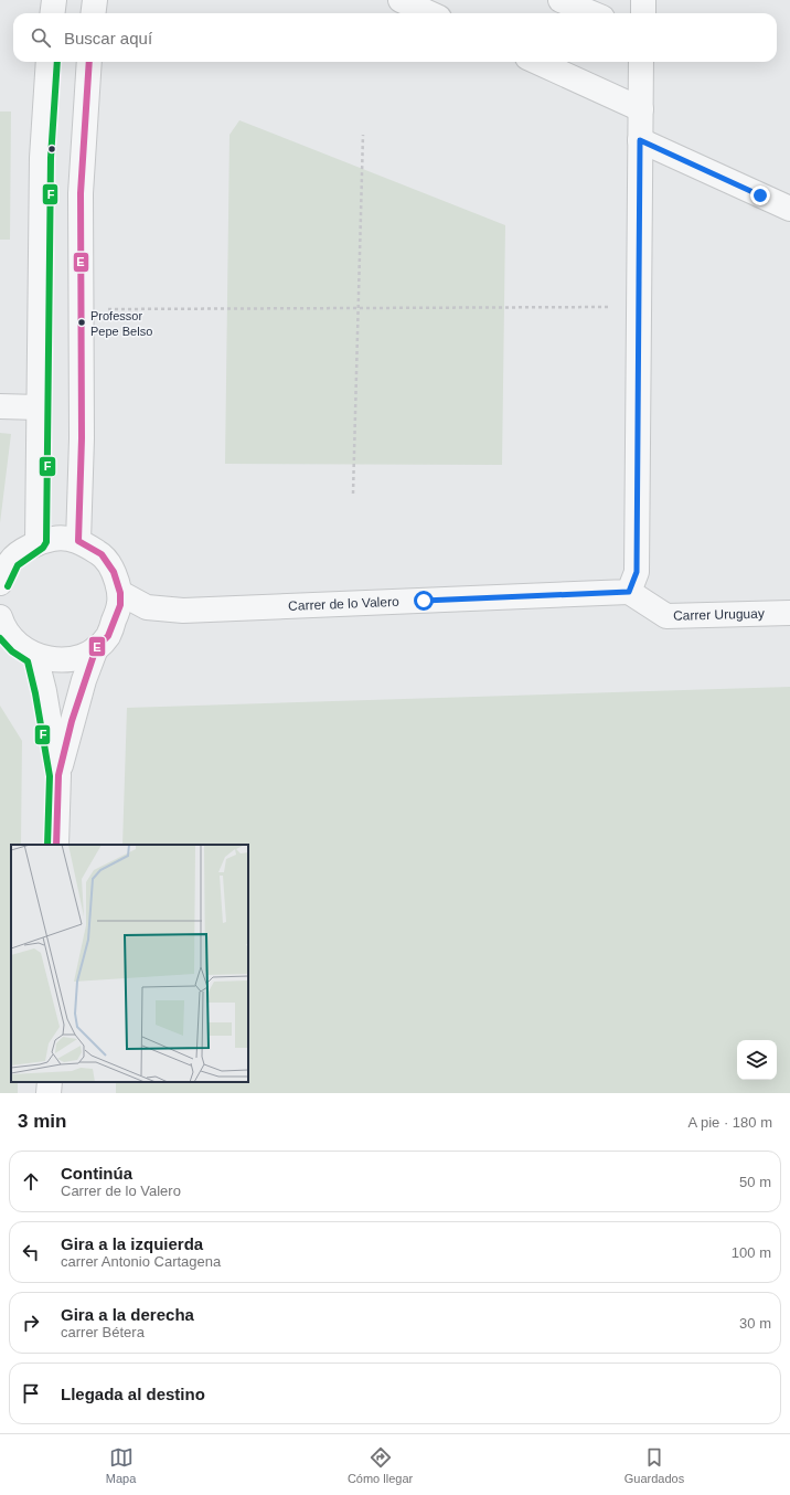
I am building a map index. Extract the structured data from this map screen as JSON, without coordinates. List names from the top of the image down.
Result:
{
  "streets": {
    "street": ["Carrer de lo Valero", "Carrer Uruguay"]
  },
  "crossings": [
    ["Carrer de lo Valero", "Carrer Uruguay"]
  ],
  "places": ["Professor Pepe Belso"],
  "lines": ["transit line E", "transit line F"],
  "page": {
    "search": "Buscar aquí",
    "heading": ["3 min", "A pie · 180 m"],
    "list": [
      ["Continúa", "Carrer de lo Valero", "50 m"],
      ["Gira a la izquierda", "carrer Antonio Cartagena", "100 m"],
      ["Gira a la derecha", "carrer Bétera", "30 m"],
      "Llegada al destino"
    ],
    "nav": ["Mapa", "Cómo llegar", "Guardados"]
  }
}
